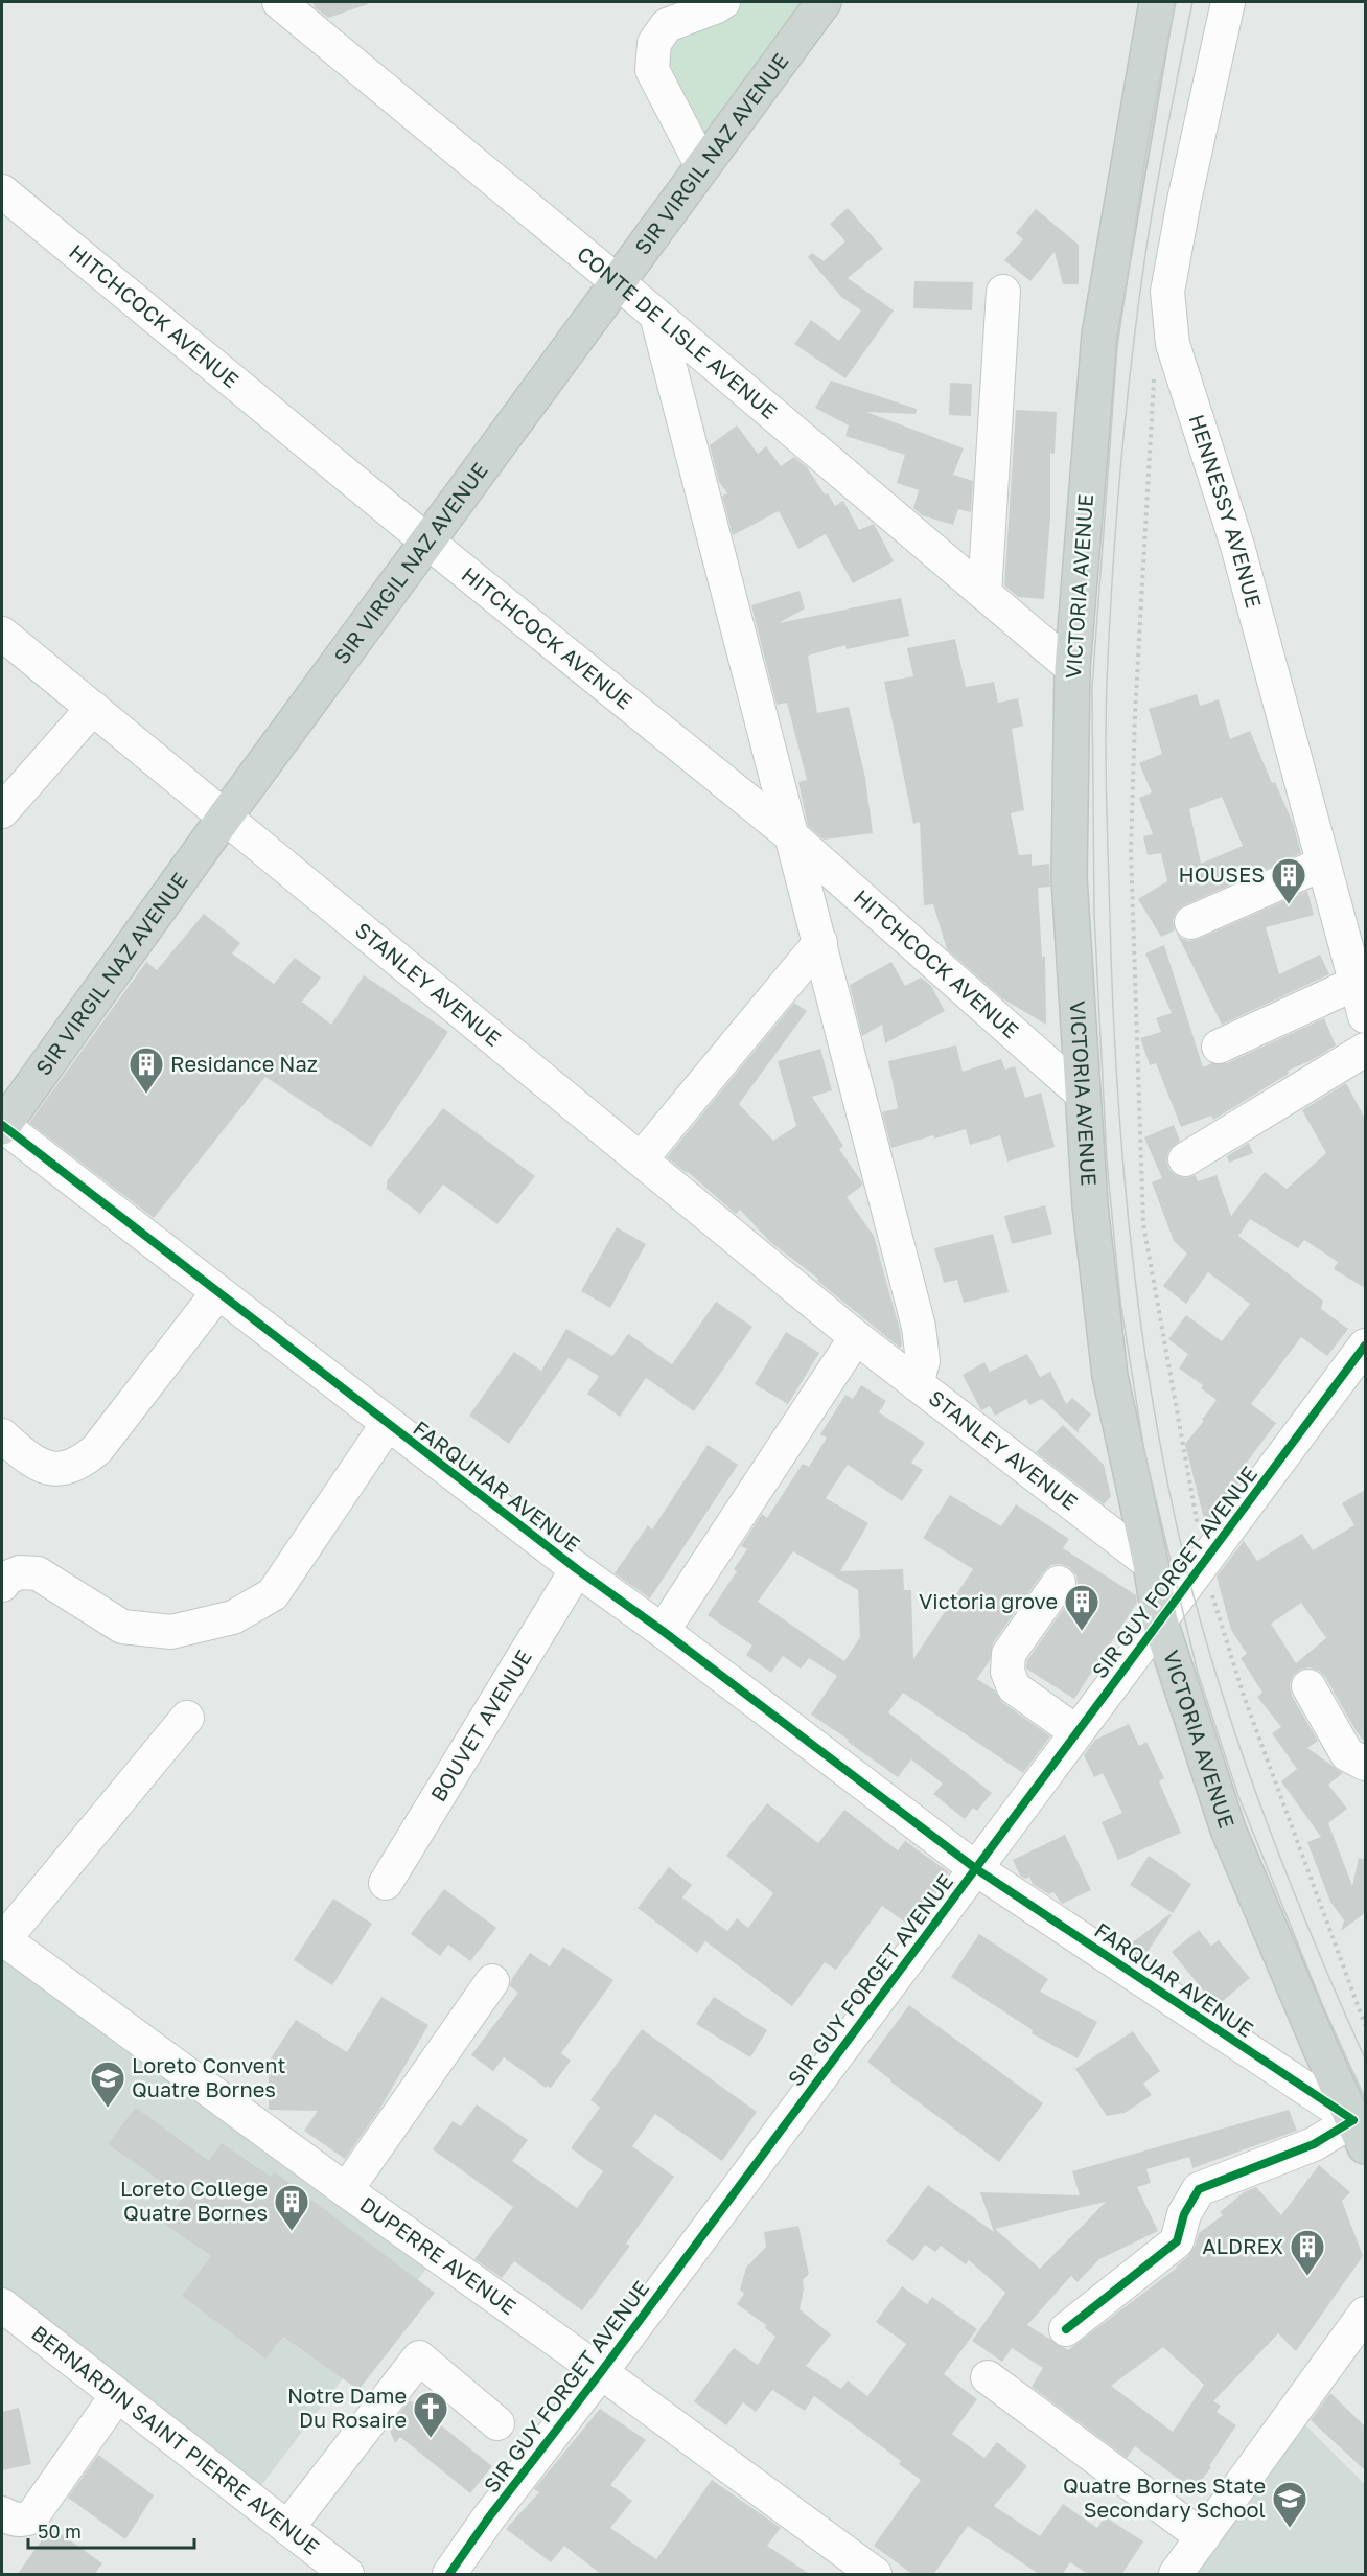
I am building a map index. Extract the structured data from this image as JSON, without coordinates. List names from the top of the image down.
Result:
{
  "streets": {
    "main road": ["SIR VIRGIL NAZ AVENUE", "VICTORIA AVENUE"],
    "street": [
      "HITCHCOCK AVENUE",
      "CONTE DE LISLE AVENUE",
      "HENNESSY AVENUE",
      "STANLEY AVENUE",
      "FARQUHAR AVENUE",
      "SIR GUY FORGET AVENUE",
      "BOUVET AVENUE",
      "FARQUAR AVENUE",
      "DUPERRE AVENUE",
      "BERNARDIN SAINT PIERRE AVENUE"
    ]
  },
  "crossings": [
    ["SIR VIRGIL NAZ AVENUE", "HITCHCOCK AVENUE"],
    ["SIR VIRGIL NAZ AVENUE", "CONTE DE LISLE AVENUE"],
    ["SIR VIRGIL NAZ AVENUE", "STANLEY AVENUE"],
    ["SIR VIRGIL NAZ AVENUE", "FARQUHAR AVENUE"],
    ["HITCHCOCK AVENUE", "VICTORIA AVENUE"],
    ["CONTE DE LISLE AVENUE", "VICTORIA AVENUE"],
    ["VICTORIA AVENUE", "STANLEY AVENUE"],
    ["VICTORIA AVENUE", "SIR GUY FORGET AVENUE"],
    ["VICTORIA AVENUE", "FARQUAR AVENUE"],
    ["FARQUHAR AVENUE", "SIR GUY FORGET AVENUE"],
    ["FARQUHAR AVENUE", "BOUVET AVENUE"],
    ["FARQUHAR AVENUE", "FARQUAR AVENUE"],
    ["SIR GUY FORGET AVENUE", "FARQUAR AVENUE"],
    ["SIR GUY FORGET AVENUE", "DUPERRE AVENUE"]
  ],
  "places": {
    "building": [
      "HOUSES",
      "Residance Naz",
      "Victoria grove",
      "Loreto College Quatre Bornes",
      "ALDREX"
    ],
    "school or university": ["Loreto Convent Quatre Bornes", "Quatre Bornes State Secondary School"],
    "church": ["Notre Dame Du Rosaire"]
  },
  "scale_bar": "50 m"
}
